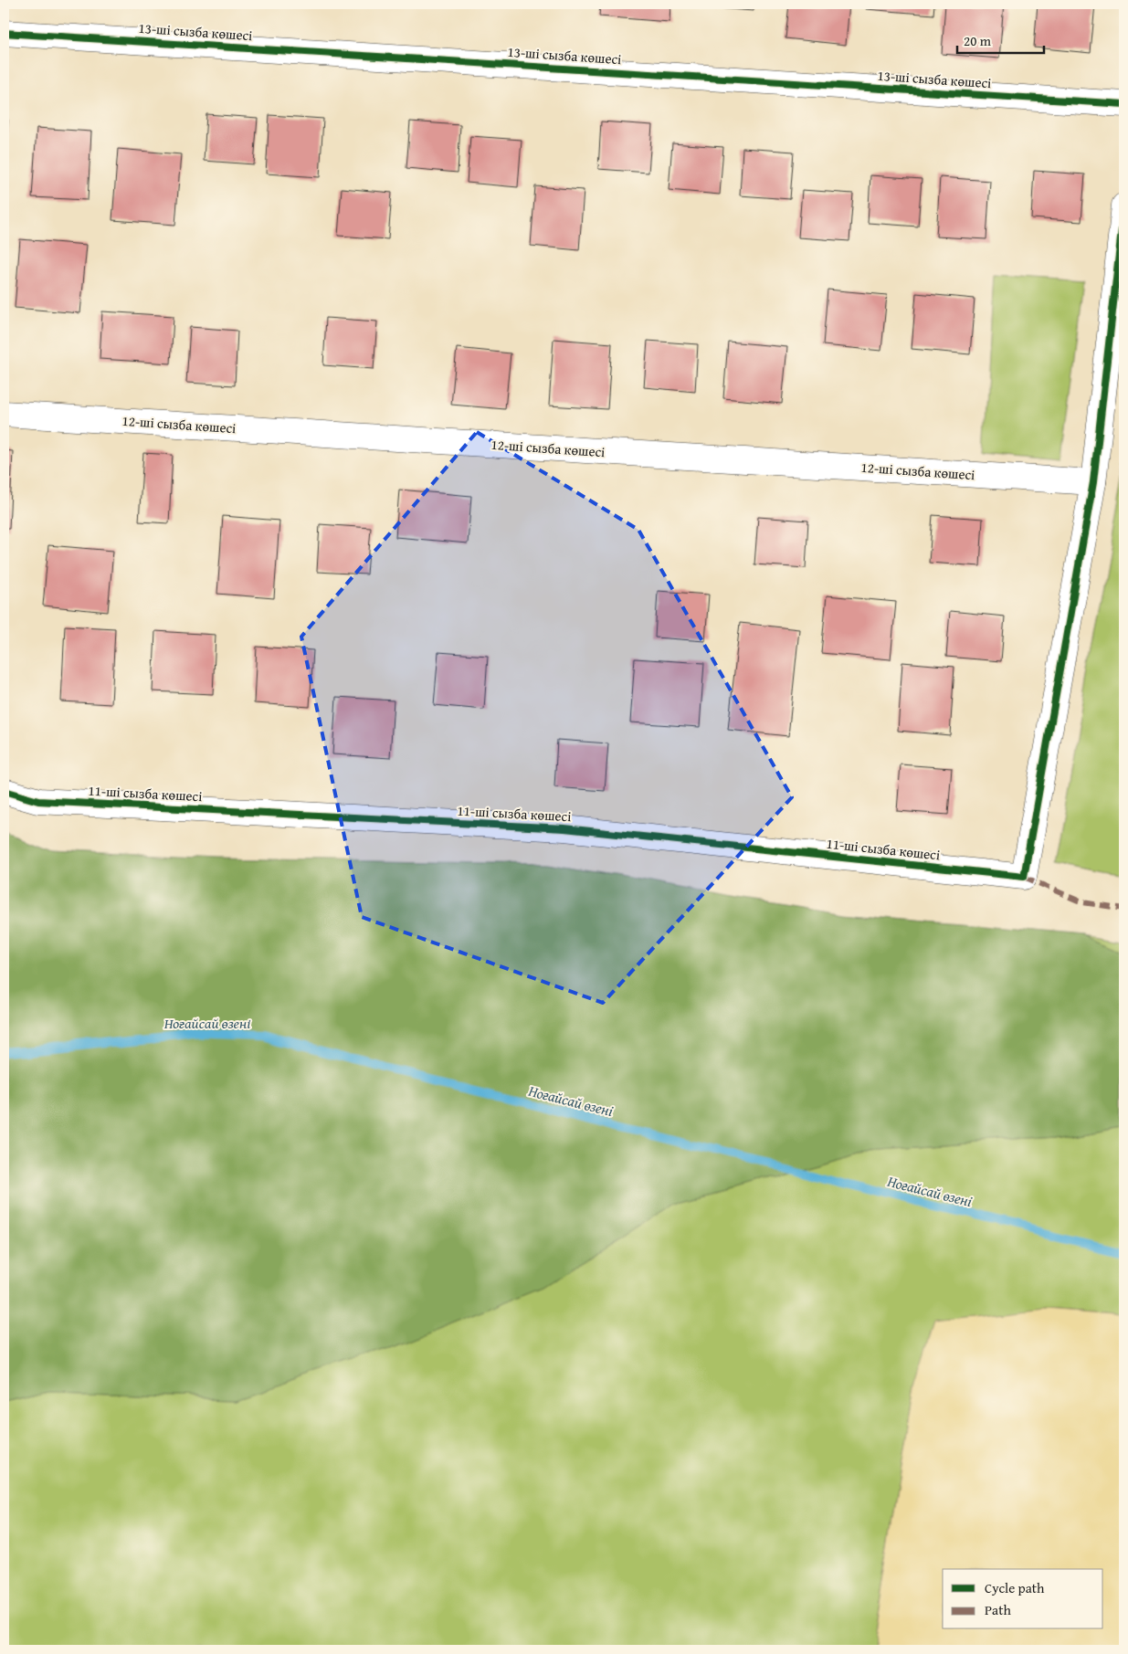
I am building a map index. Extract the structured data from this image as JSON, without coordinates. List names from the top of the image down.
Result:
{
  "streets": {
    "street": ["13-ші сызба көшесі", "12-ші сызба көшесі", "11-ші сызба көшесі"]
  },
  "crossings": [
    ["12-ші сызба көшесі", "11-ші сызба көшесі"]
  ],
  "water": ["Ноғайсай өзені"],
  "legend": ["Cycle path", "Path"],
  "scale_bar": "20 m"
}
